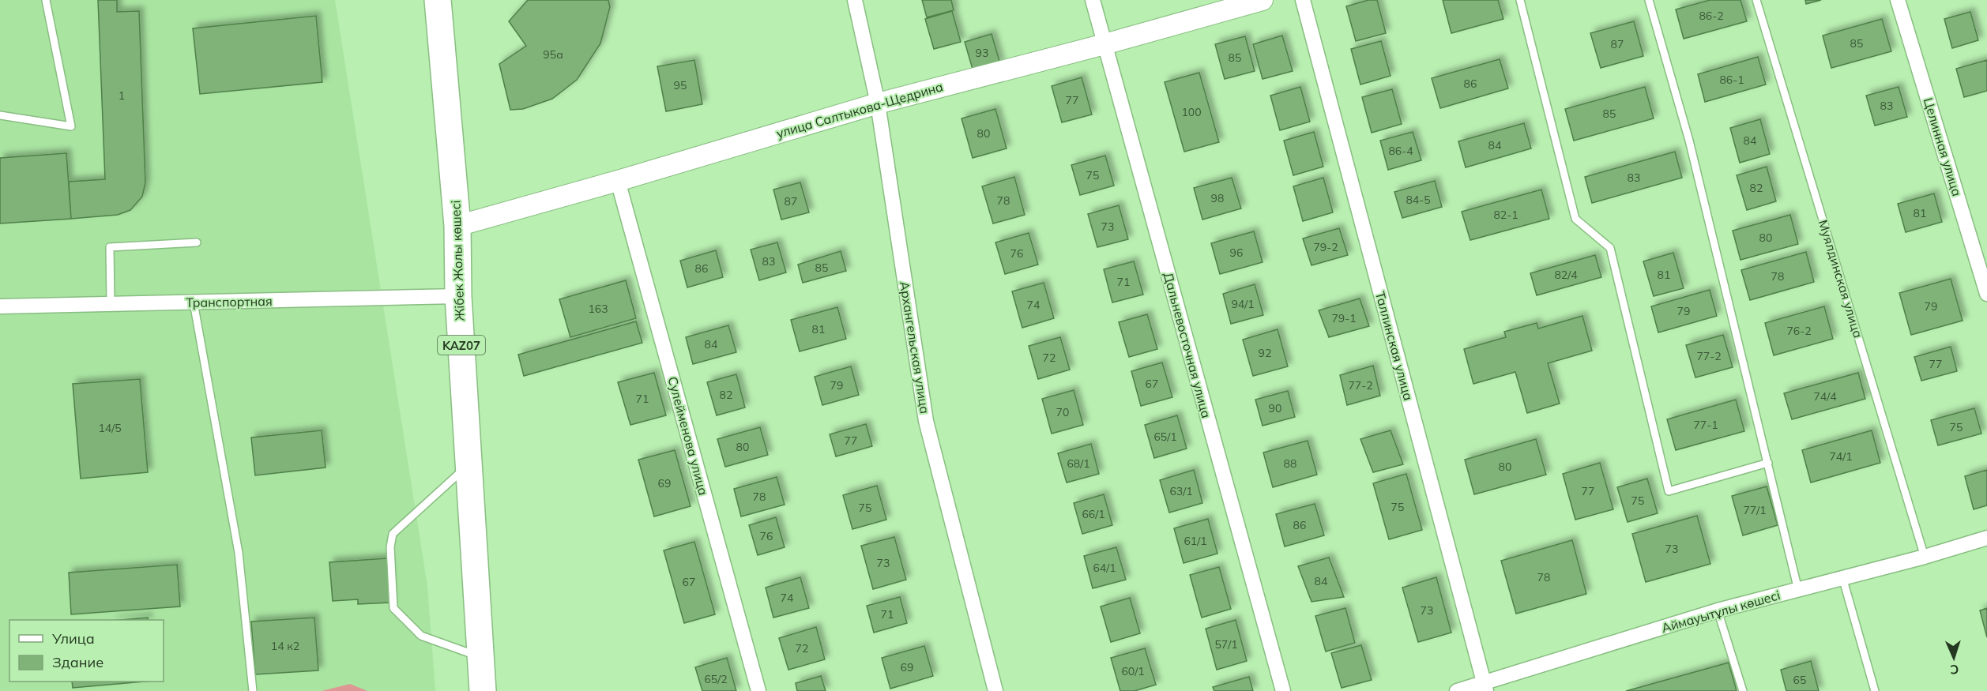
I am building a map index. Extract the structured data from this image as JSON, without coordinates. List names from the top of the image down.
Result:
{
  "streets": {
    "highway": ["Жібек Жолы көшесі", "KAZ07"],
    "street": [
      "улица Салтыкова-Щедрина",
      "Целинная улица",
      "Транспортная",
      "Дальневосточная улица",
      "Таллинская улица",
      "Архангельская улица",
      "Сулейменова улица",
      "Аймауытұлы көшесі"
    ],
    "lane": ["Муялдинская улица"]
  },
  "crossings": [
    ["улица Салтыкова-Щедрина", "Жібек Жолы көшесі"],
    ["улица Салтыкова-Щедрина", "Дальневосточная улица"],
    ["улица Салтыкова-Щедрина", "Архангельская улица"],
    ["улица Салтыкова-Щедрина", "Сулейменова улица"],
    ["Жібек Жолы көшесі", "Транспортная"],
    ["Муялдинская улица", "Аймауытұлы көшесі"],
    ["Таллинская улица", "Аймауытұлы көшесі"]
  ],
  "house_numbers": [
    "86-2",
    "85",
    "87",
    "93",
    "95а",
    "85",
    "86-1",
    "86",
    "95",
    "1",
    "77",
    "83",
    "100",
    "85",
    "80",
    "84",
    "84",
    "86-4",
    "75",
    "83",
    "82",
    "98",
    "84-5",
    "78",
    "87",
    "81",
    "82-1",
    "73",
    "80",
    "79-2",
    "96",
    "76",
    "83",
    "85",
    "86",
    "82/4",
    "81",
    "78",
    "71",
    "94/1",
    "74",
    "79",
    "163",
    "79",
    "79-1",
    "81",
    "76-2",
    "84",
    "92",
    "77-2",
    "72",
    "77",
    "67",
    "79",
    "77-2",
    "82",
    "74/4",
    "71",
    "90",
    "70",
    "77-1",
    "75",
    "14/5",
    "65/1",
    "77",
    "80",
    "74/1",
    "68/1",
    "88",
    "80",
    "69",
    "63/1",
    "77",
    "78",
    "75",
    "75",
    "75",
    "77/1",
    "66/1",
    "86",
    "76",
    "61/1",
    "73",
    "73",
    "64/1",
    "78",
    "84",
    "67",
    "74",
    "73",
    "71",
    "57/1",
    "14 к2",
    "72",
    "69",
    "60/1",
    "65/2",
    "65"
  ],
  "legend": ["Улица", "Здание"],
  "north": "bottom"
}
